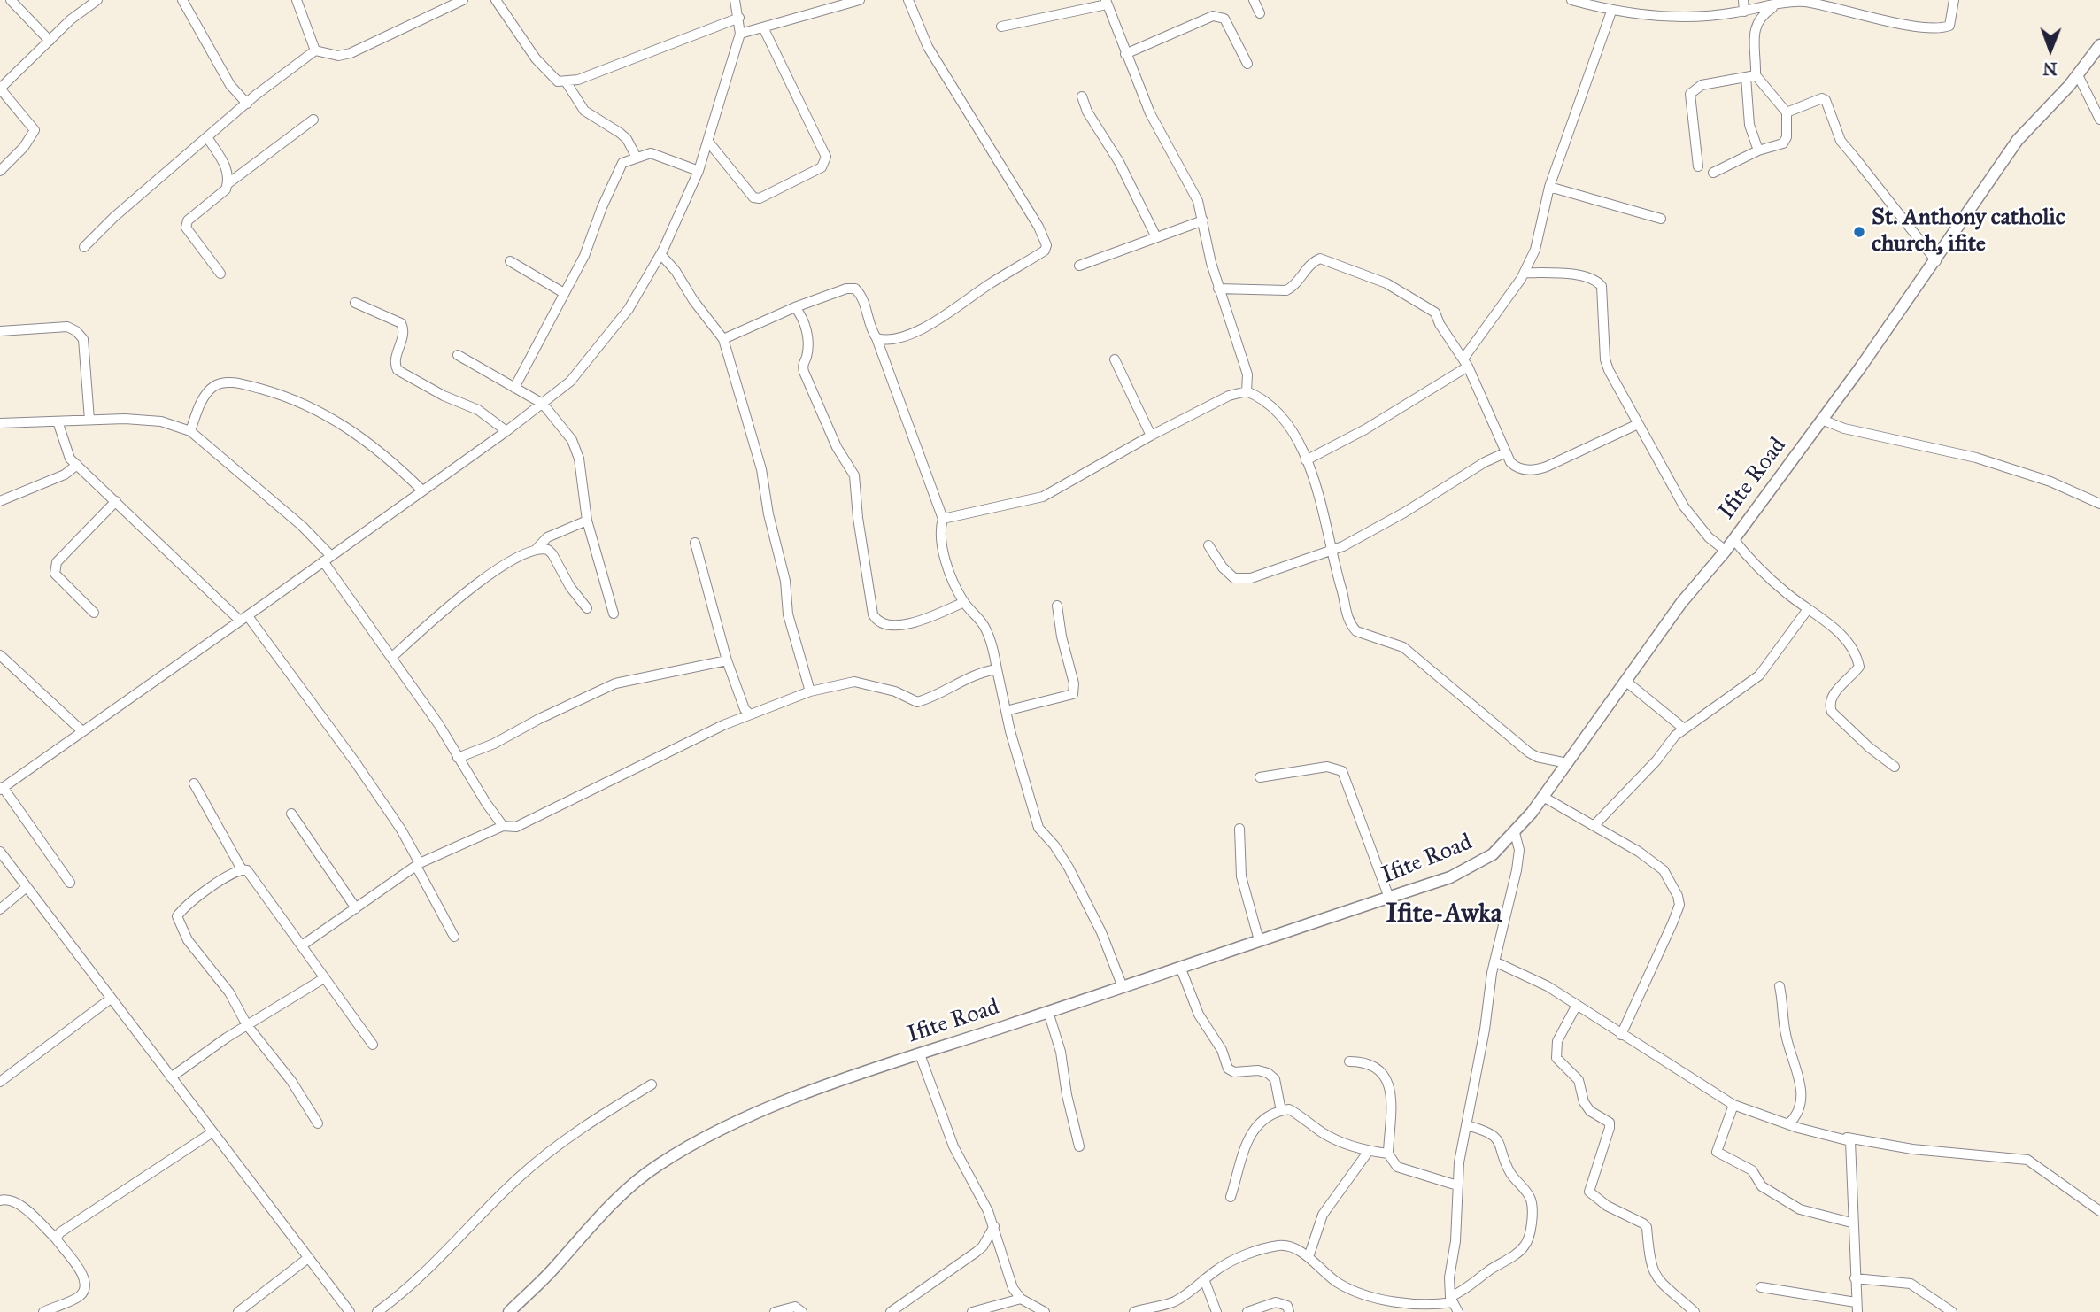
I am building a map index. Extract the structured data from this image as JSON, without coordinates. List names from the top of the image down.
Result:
{
  "streets": {
    "street": ["Ifite Road"]
  },
  "districts": ["Ifite-Awka"],
  "places": ["St. Anthony catholic church, ifite"],
  "north": "bottom"
}
